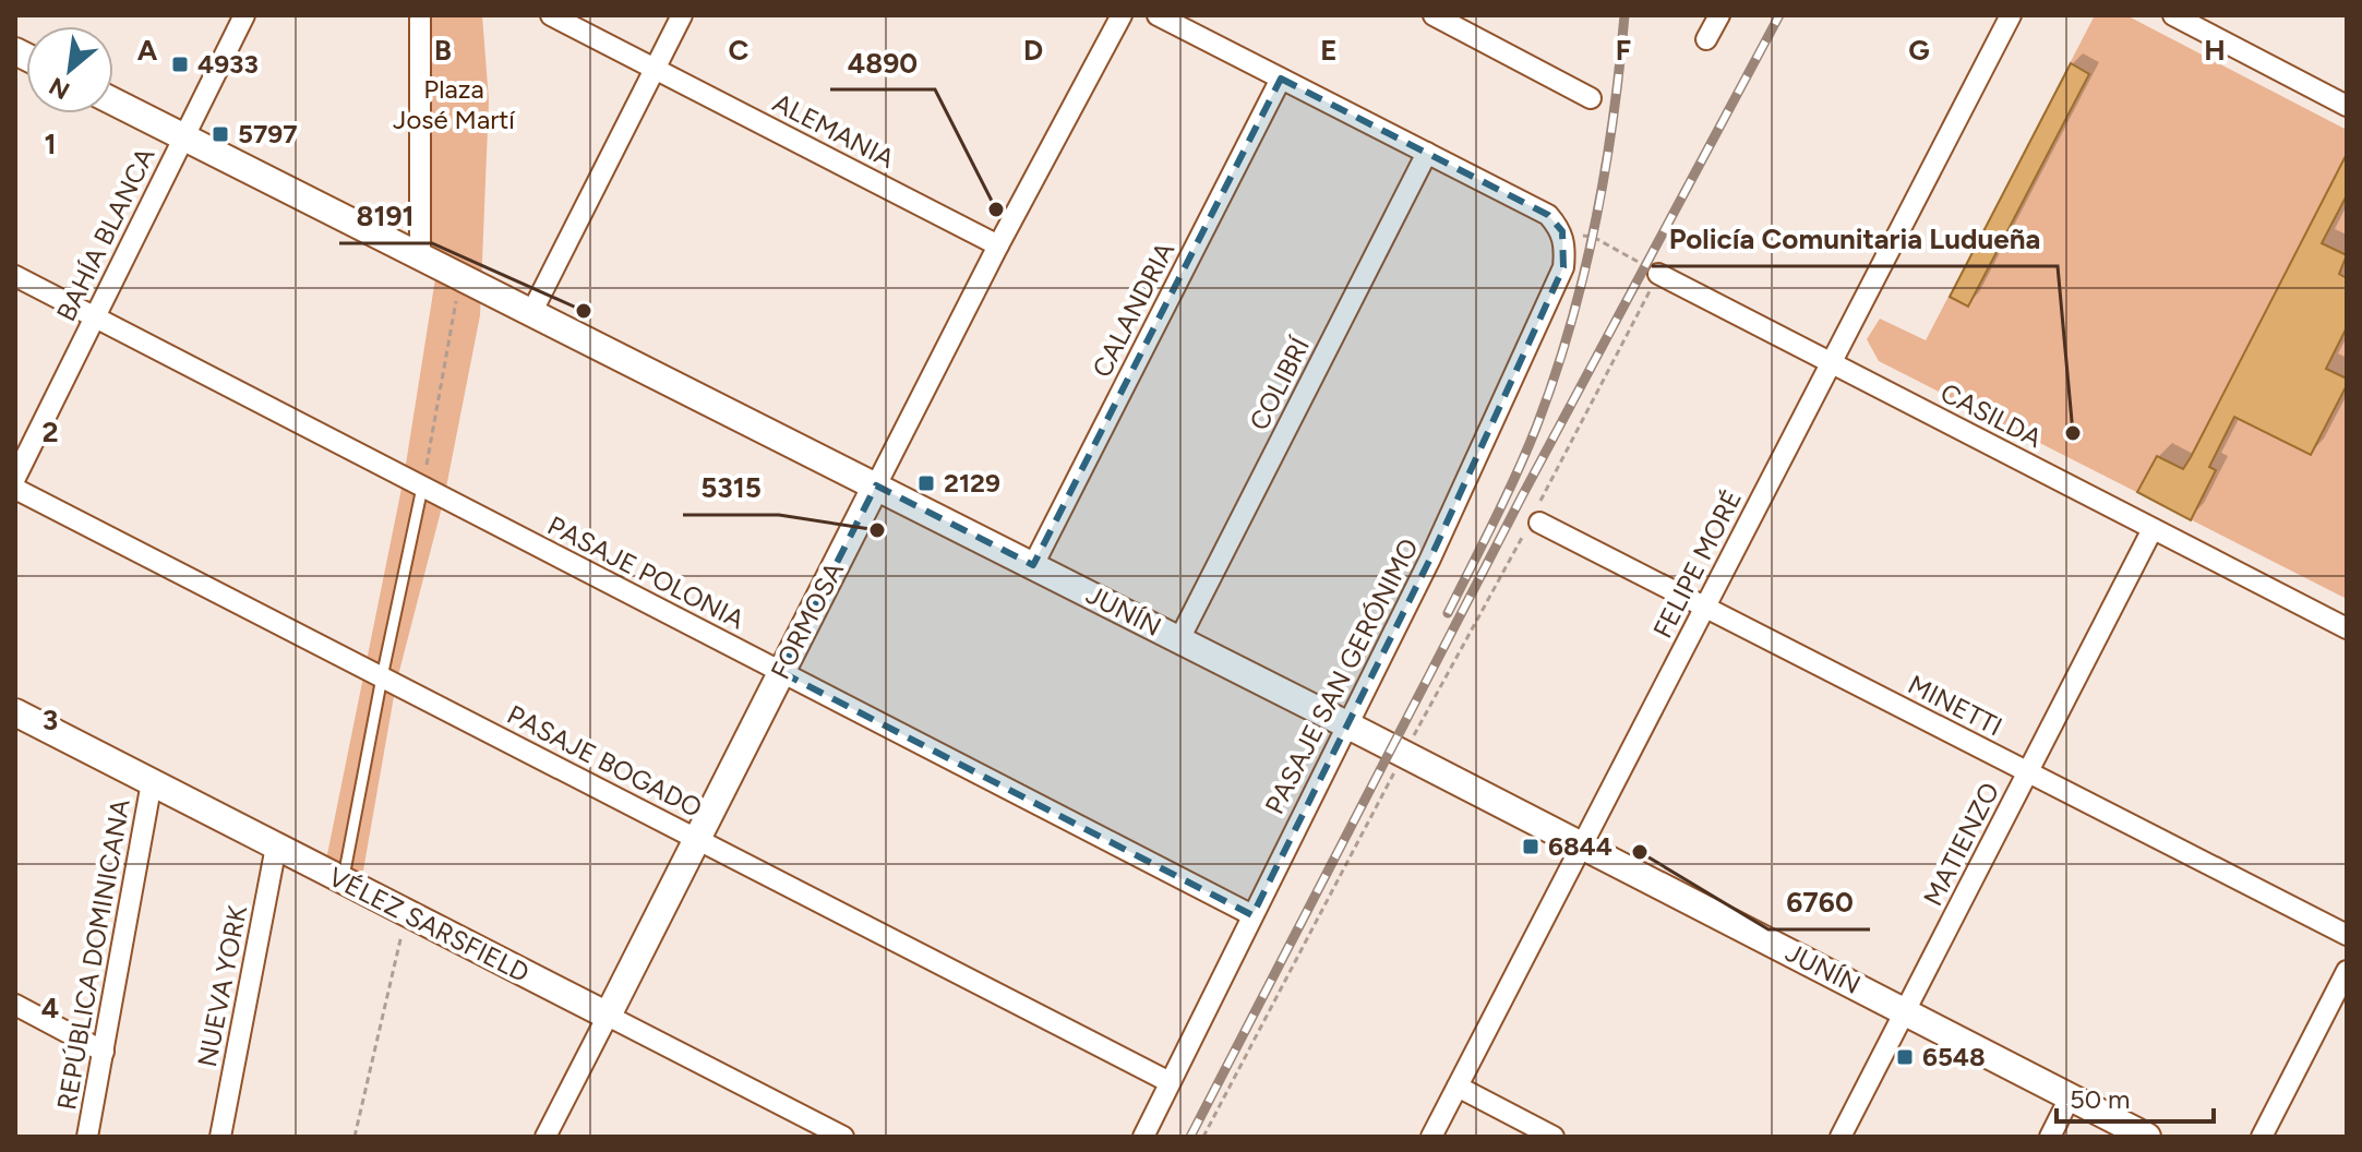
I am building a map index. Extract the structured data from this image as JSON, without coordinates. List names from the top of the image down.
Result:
{
  "streets": {
    "main road": ["JUNÍN", "FORMOSA", "VÉLEZ SARSFIELD"],
    "street": [
      "ALEMANIA",
      "BAHÍA BLANCA",
      "CALANDRIA",
      "COLIBRÍ",
      "CASILDA",
      "FELIPE MORÉ",
      "PASAJE POLONIA",
      "PASAJE SAN GERÓNIMO",
      "MINETTI",
      "PASAJE BOGADO",
      "MATIENZO",
      "REPÚBLICA DOMINICANA",
      "NUEVA YORK"
    ]
  },
  "crossings": [
    ["ALEMANIA", "FORMOSA"],
    ["BAHÍA BLANCA", "PASAJE POLONIA"],
    ["BAHÍA BLANCA", "JUNÍN"],
    ["CALANDRIA", "JUNÍN"],
    ["COLIBRÍ", "JUNÍN"],
    ["CASILDA", "FELIPE MORÉ"],
    ["CASILDA", "MATIENZO"],
    ["FELIPE MORÉ", "JUNÍN"],
    ["FELIPE MORÉ", "MINETTI"],
    ["PASAJE POLONIA", "FORMOSA"],
    ["PASAJE POLONIA", "PASAJE SAN GERÓNIMO"],
    ["JUNÍN", "FORMOSA"],
    ["JUNÍN", "PASAJE SAN GERÓNIMO"],
    ["JUNÍN", "MATIENZO"],
    ["FORMOSA", "PASAJE BOGADO"],
    ["FORMOSA", "VÉLEZ SARSFIELD"],
    ["PASAJE SAN GERÓNIMO", "PASAJE BOGADO"],
    ["MINETTI", "MATIENZO"],
    ["VÉLEZ SARSFIELD", "REPÚBLICA DOMINICANA"],
    ["VÉLEZ SARSFIELD", "NUEVA YORK"]
  ],
  "parks": ["Plaza José Martí"],
  "places": {
    "transit": [
      "4933",
      "5797",
      "2129",
      "6844",
      "6548"
    ],
    "other": [
      "4890",
      "8191",
      "Policía Comunitaria Ludueña",
      "5315",
      "6760"
    ]
  },
  "scale_bar": "50 m",
  "north": "bottom left",
  "grid": {
    "columns": [
      "A",
      "B",
      "C",
      "D",
      "E",
      "F",
      "G",
      "H"
    ],
    "rows": [
      "1",
      "2",
      "3",
      "4"
    ]
  }
}
